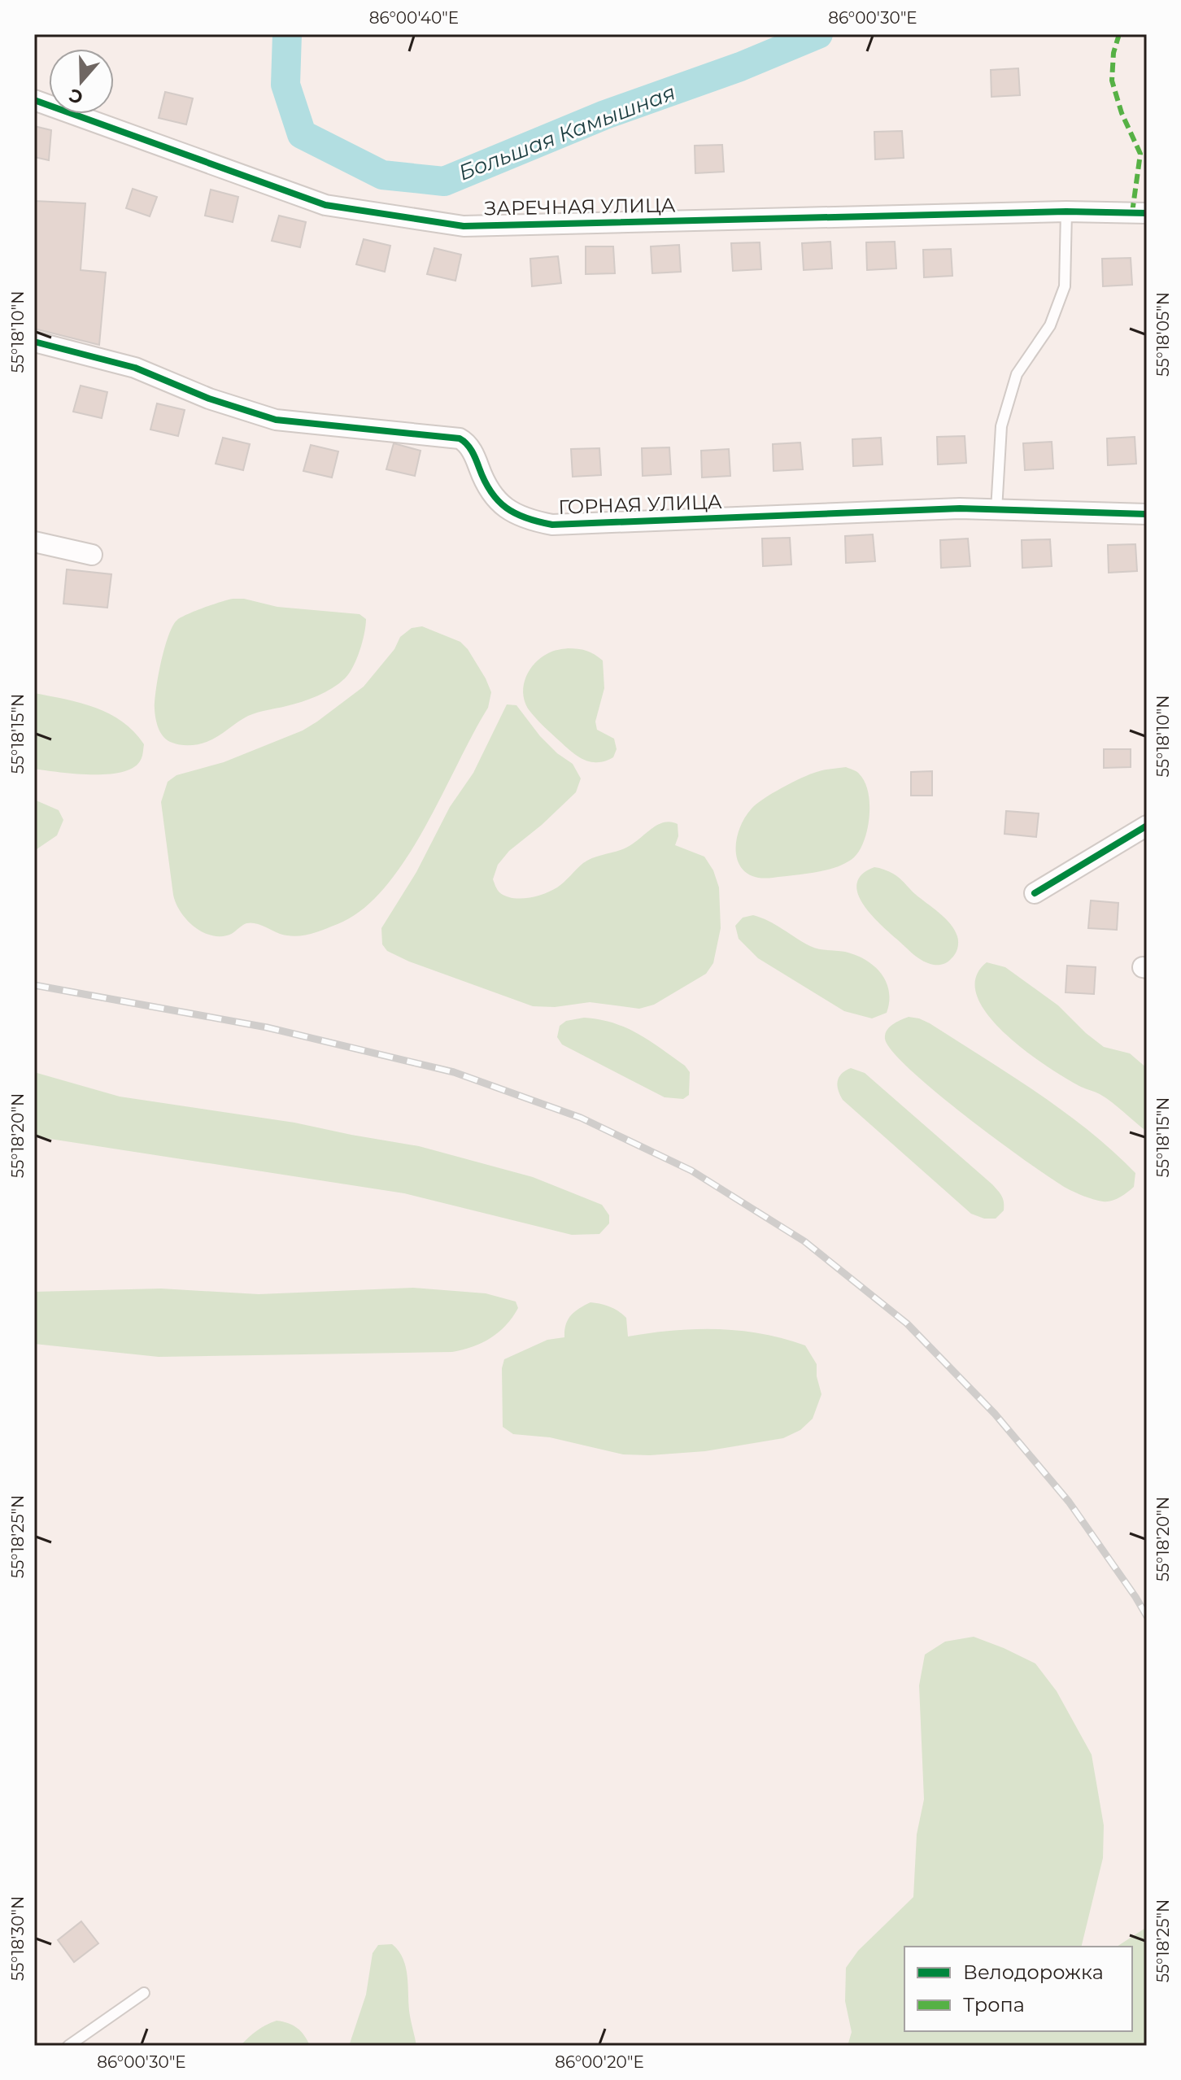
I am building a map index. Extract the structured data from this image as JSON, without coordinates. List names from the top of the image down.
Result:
{
  "streets": {
    "street": ["ЗАРЕЧНАЯ УЛИЦА", "ГОРНАЯ УЛИЦА"]
  },
  "water": ["Большая Камышная"],
  "legend": ["Велодорожка", "Тропа"],
  "north": "bottom",
  "coordinates": [
    "86°00'40\"E",
    "86°00'30\"E",
    "55°18'10\"N",
    "55°18'05\"N",
    "55°18'15\"N",
    "55°18'20\"N",
    "55°18'25\"N",
    "55°18'30\"N",
    "86°00'20\"E"
  ]
}
